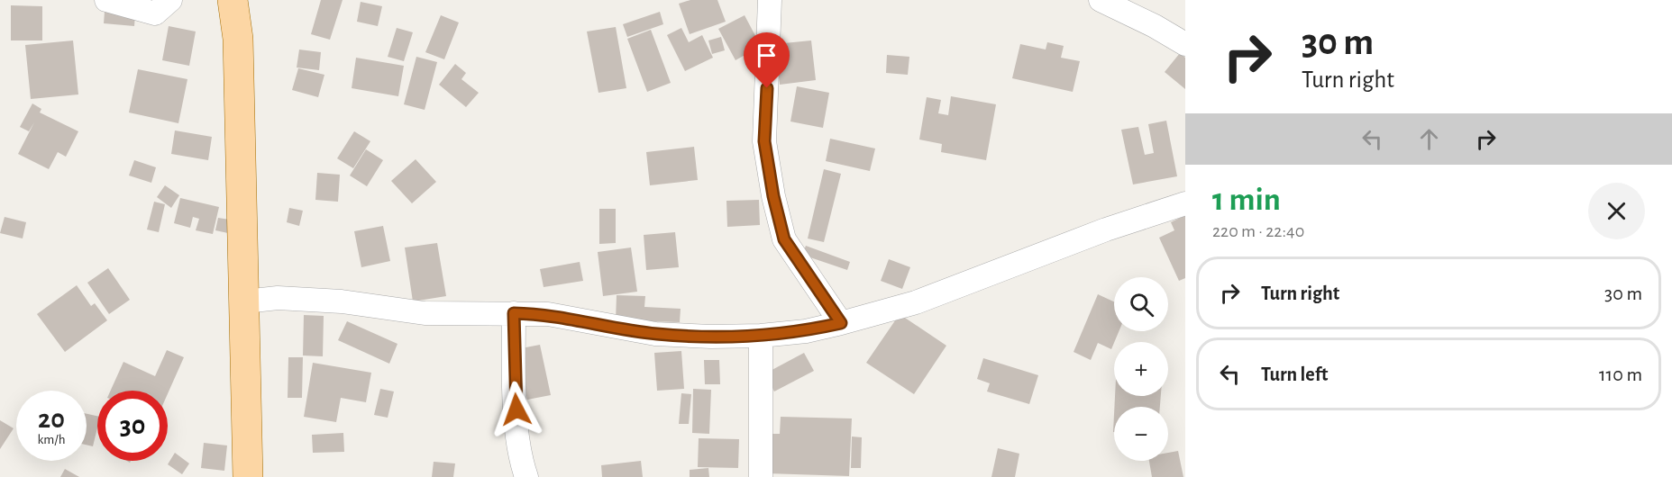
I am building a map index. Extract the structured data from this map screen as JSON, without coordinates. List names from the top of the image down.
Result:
{
  "page": {
    "turn": ["30 m", "Turn right"],
    "heading": ["1 min", "220 m · 22:40"],
    "list": [
      {
        "name": "Turn right",
        "value": "30 m"
      },
      {
        "name": "Turn left",
        "value": "110 m"
      }
    ],
    "map_buttons": ["+", "−"],
    "speed": "20 km/h",
    "limit": "30"
  }
}
